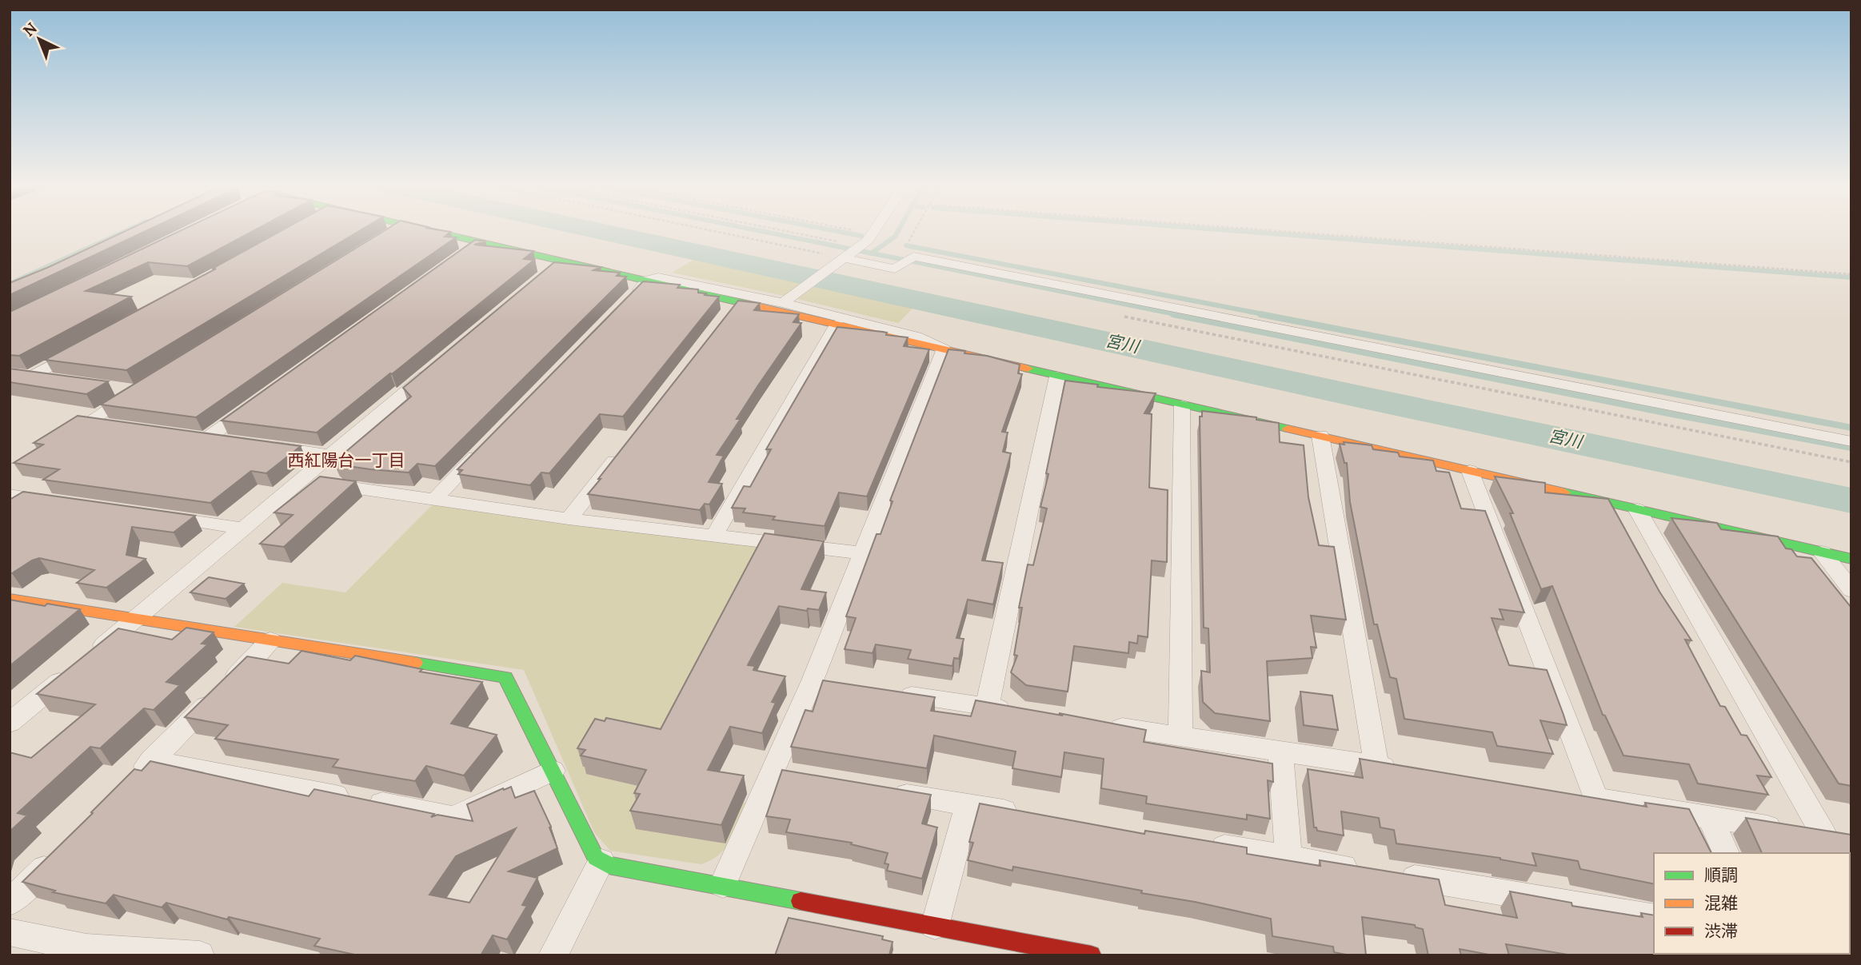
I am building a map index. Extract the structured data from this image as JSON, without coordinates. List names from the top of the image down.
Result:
{
  "districts": ["西紅陽台一丁目"],
  "water": ["宮川"],
  "legend": ["順調", "混雑", "渋滞"],
  "north": "top left"
}
